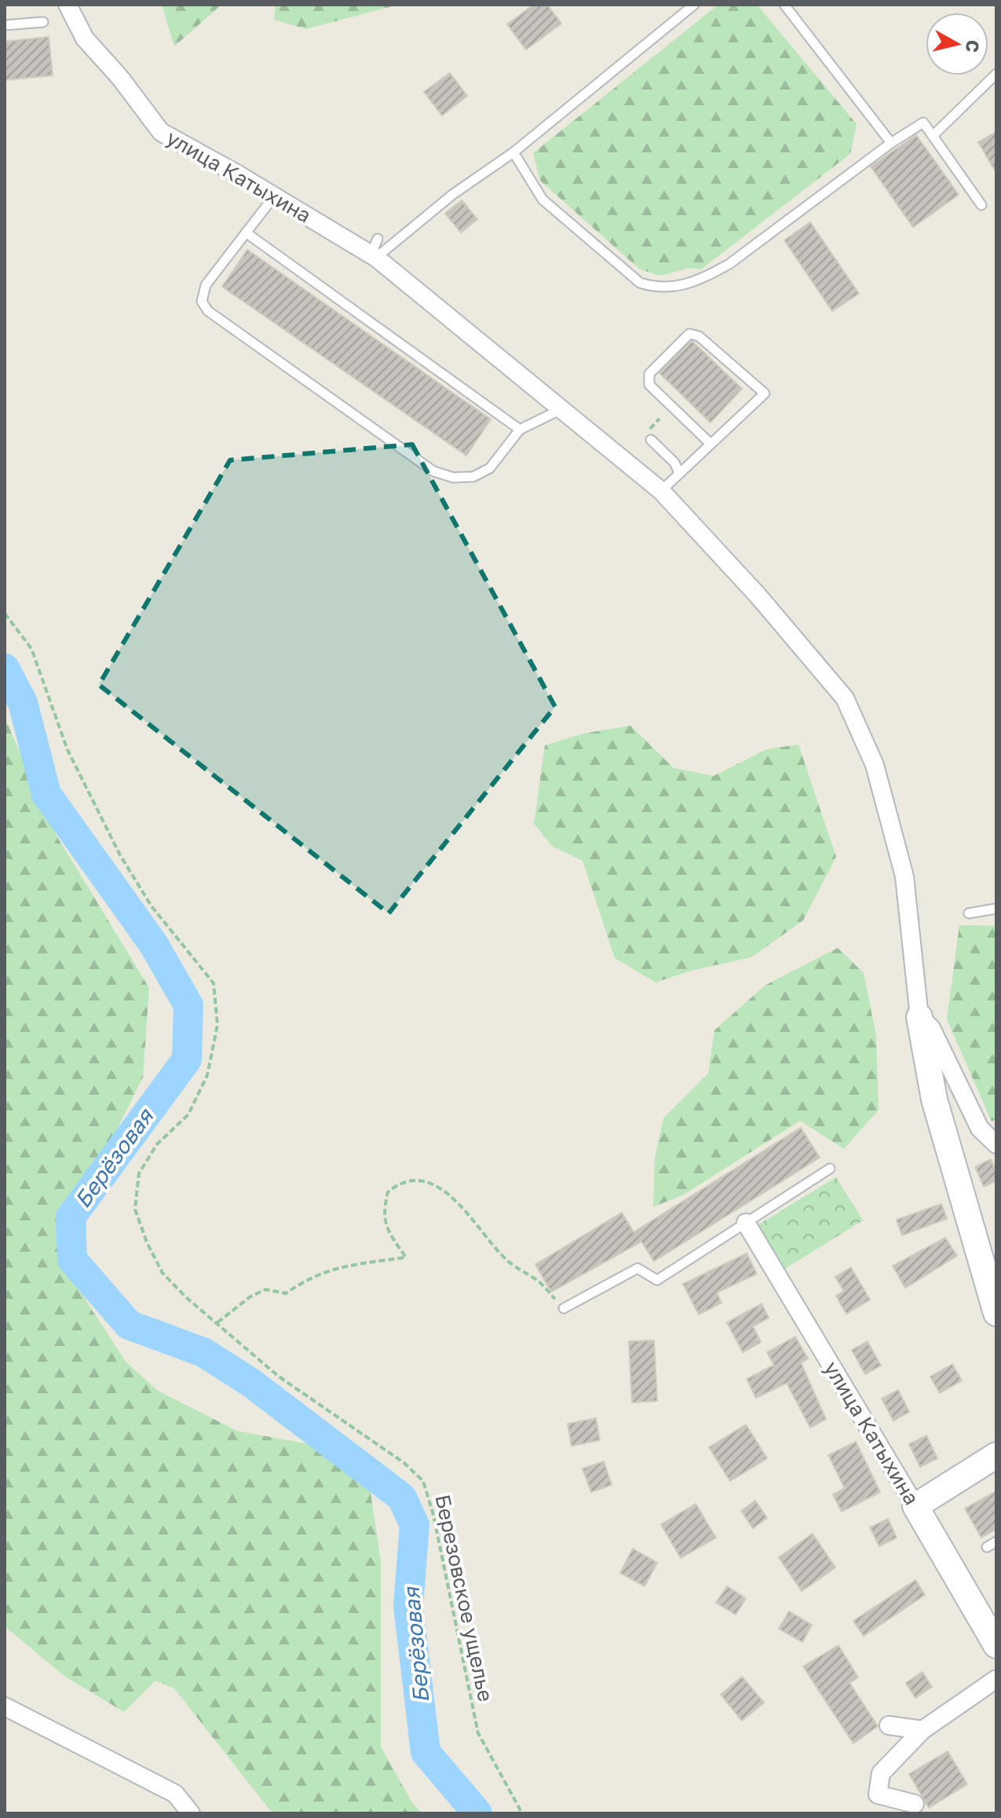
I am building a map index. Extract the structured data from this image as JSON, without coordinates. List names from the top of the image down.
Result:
{
  "streets": {
    "street": ["улица Катыхина"],
    "path": ["Березовское ущелье"]
  },
  "water": ["Берёзовая"],
  "north": "right"
}
